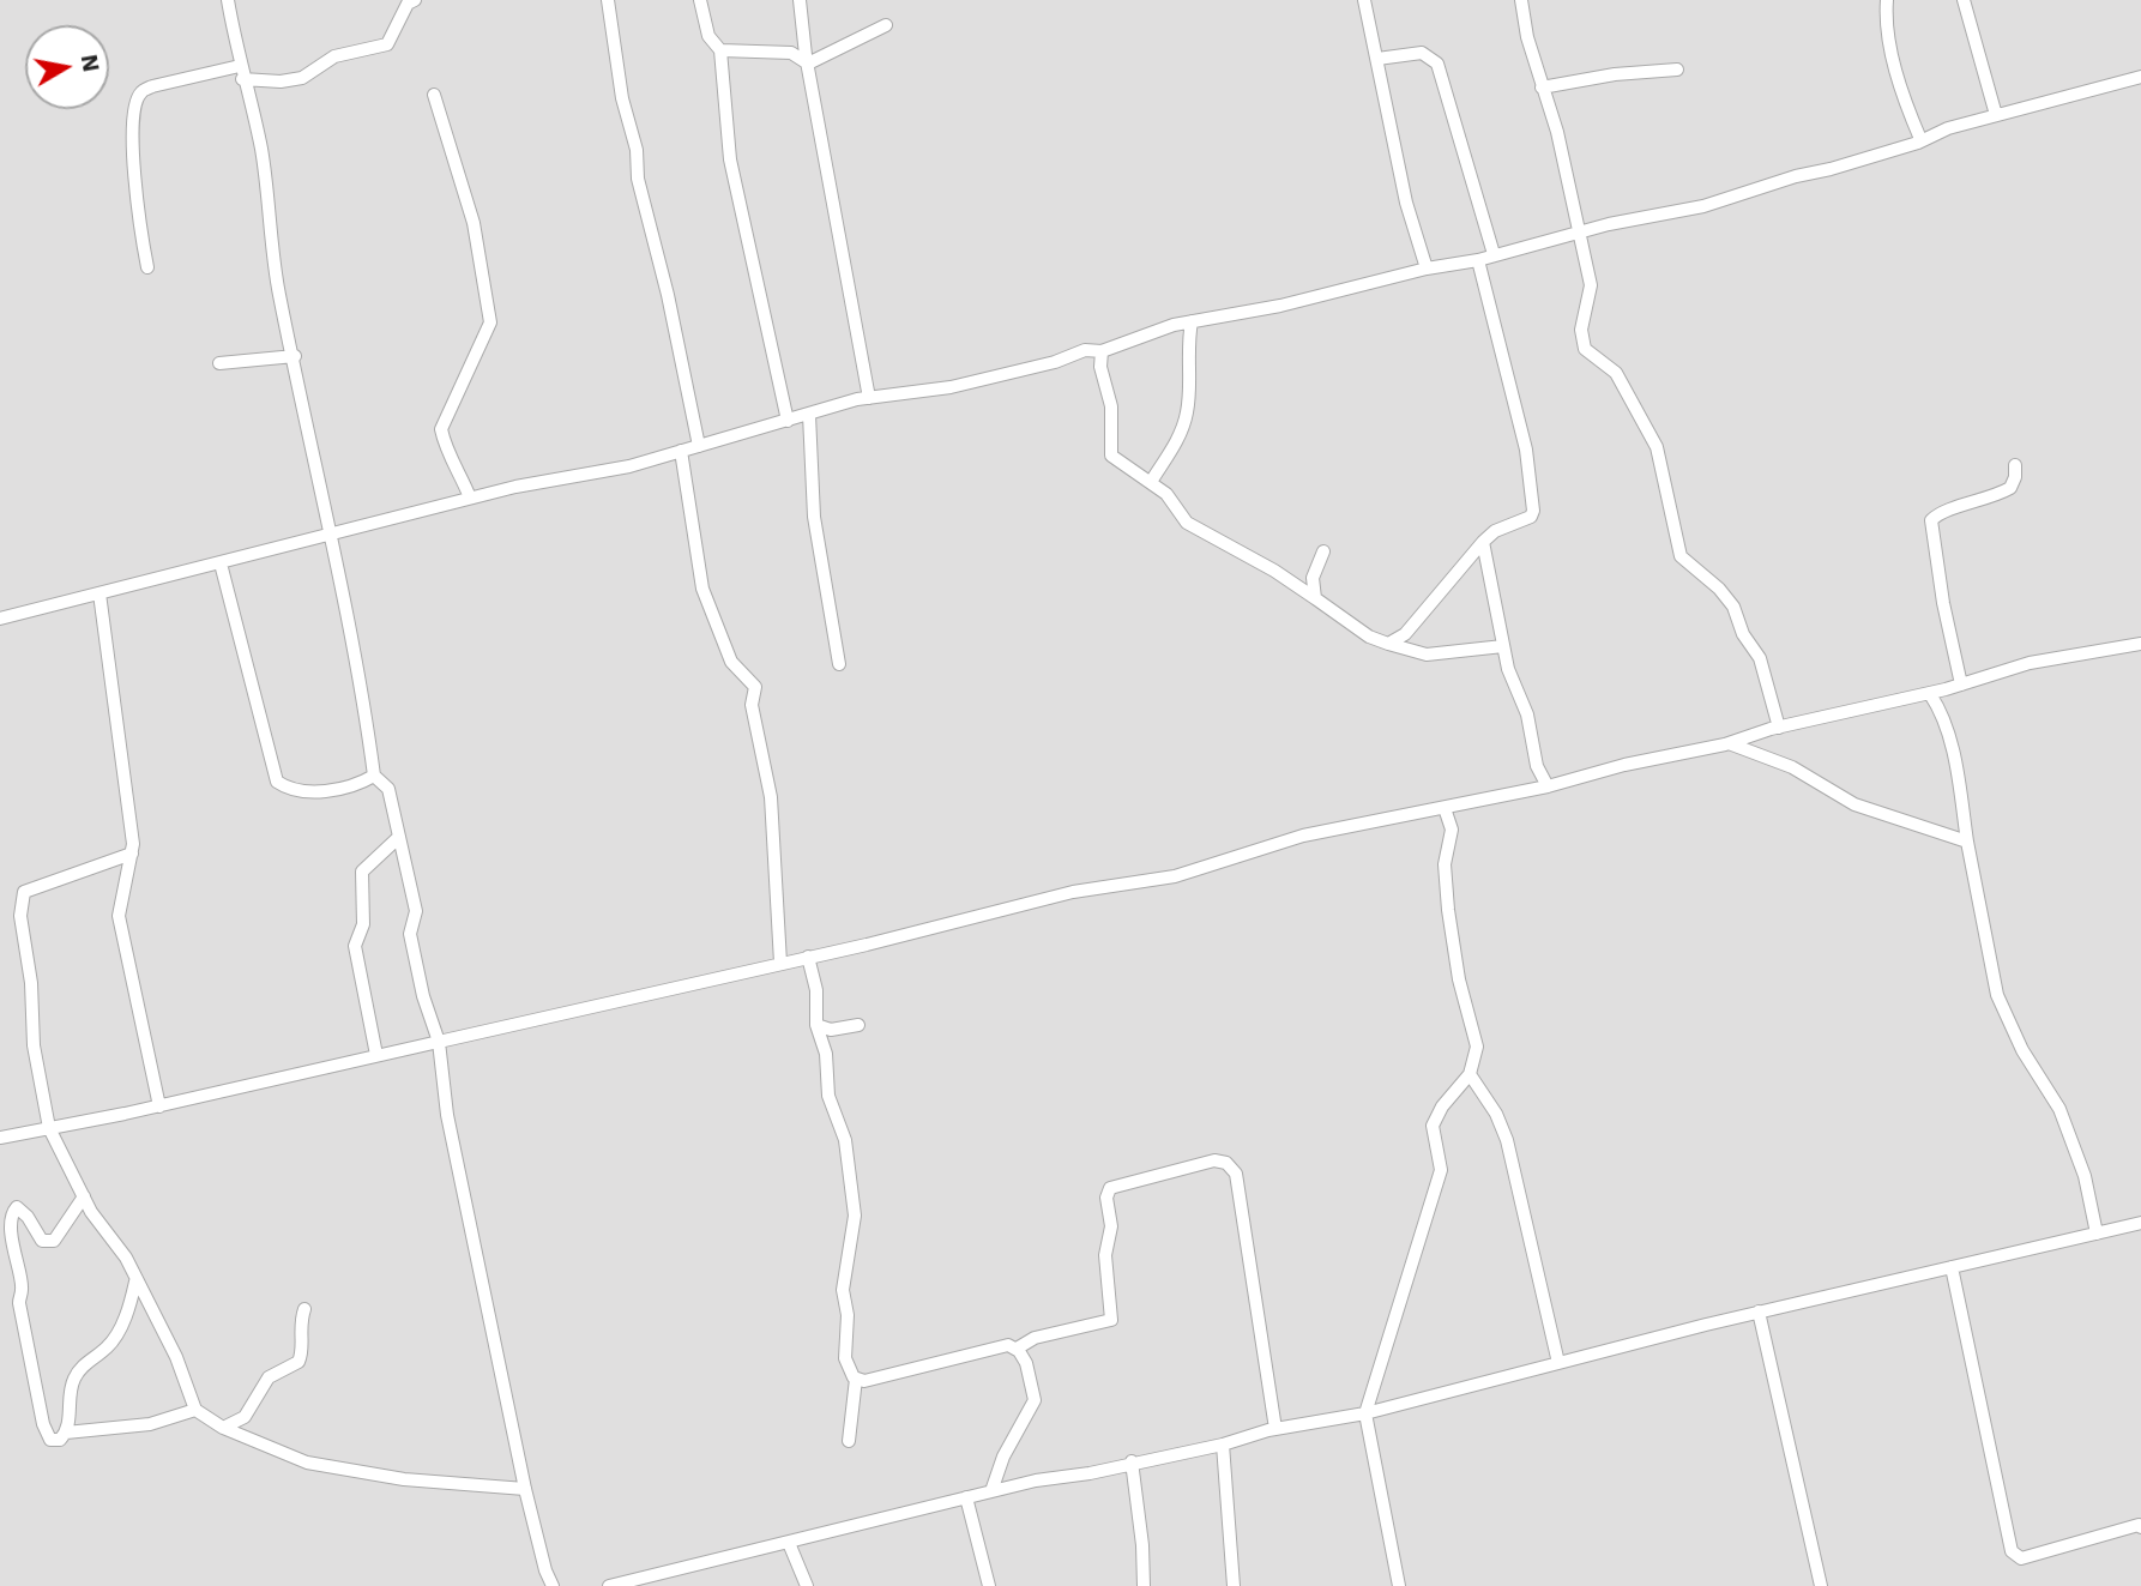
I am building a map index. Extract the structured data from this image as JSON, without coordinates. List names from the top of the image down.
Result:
{
  "north": "right"
}
